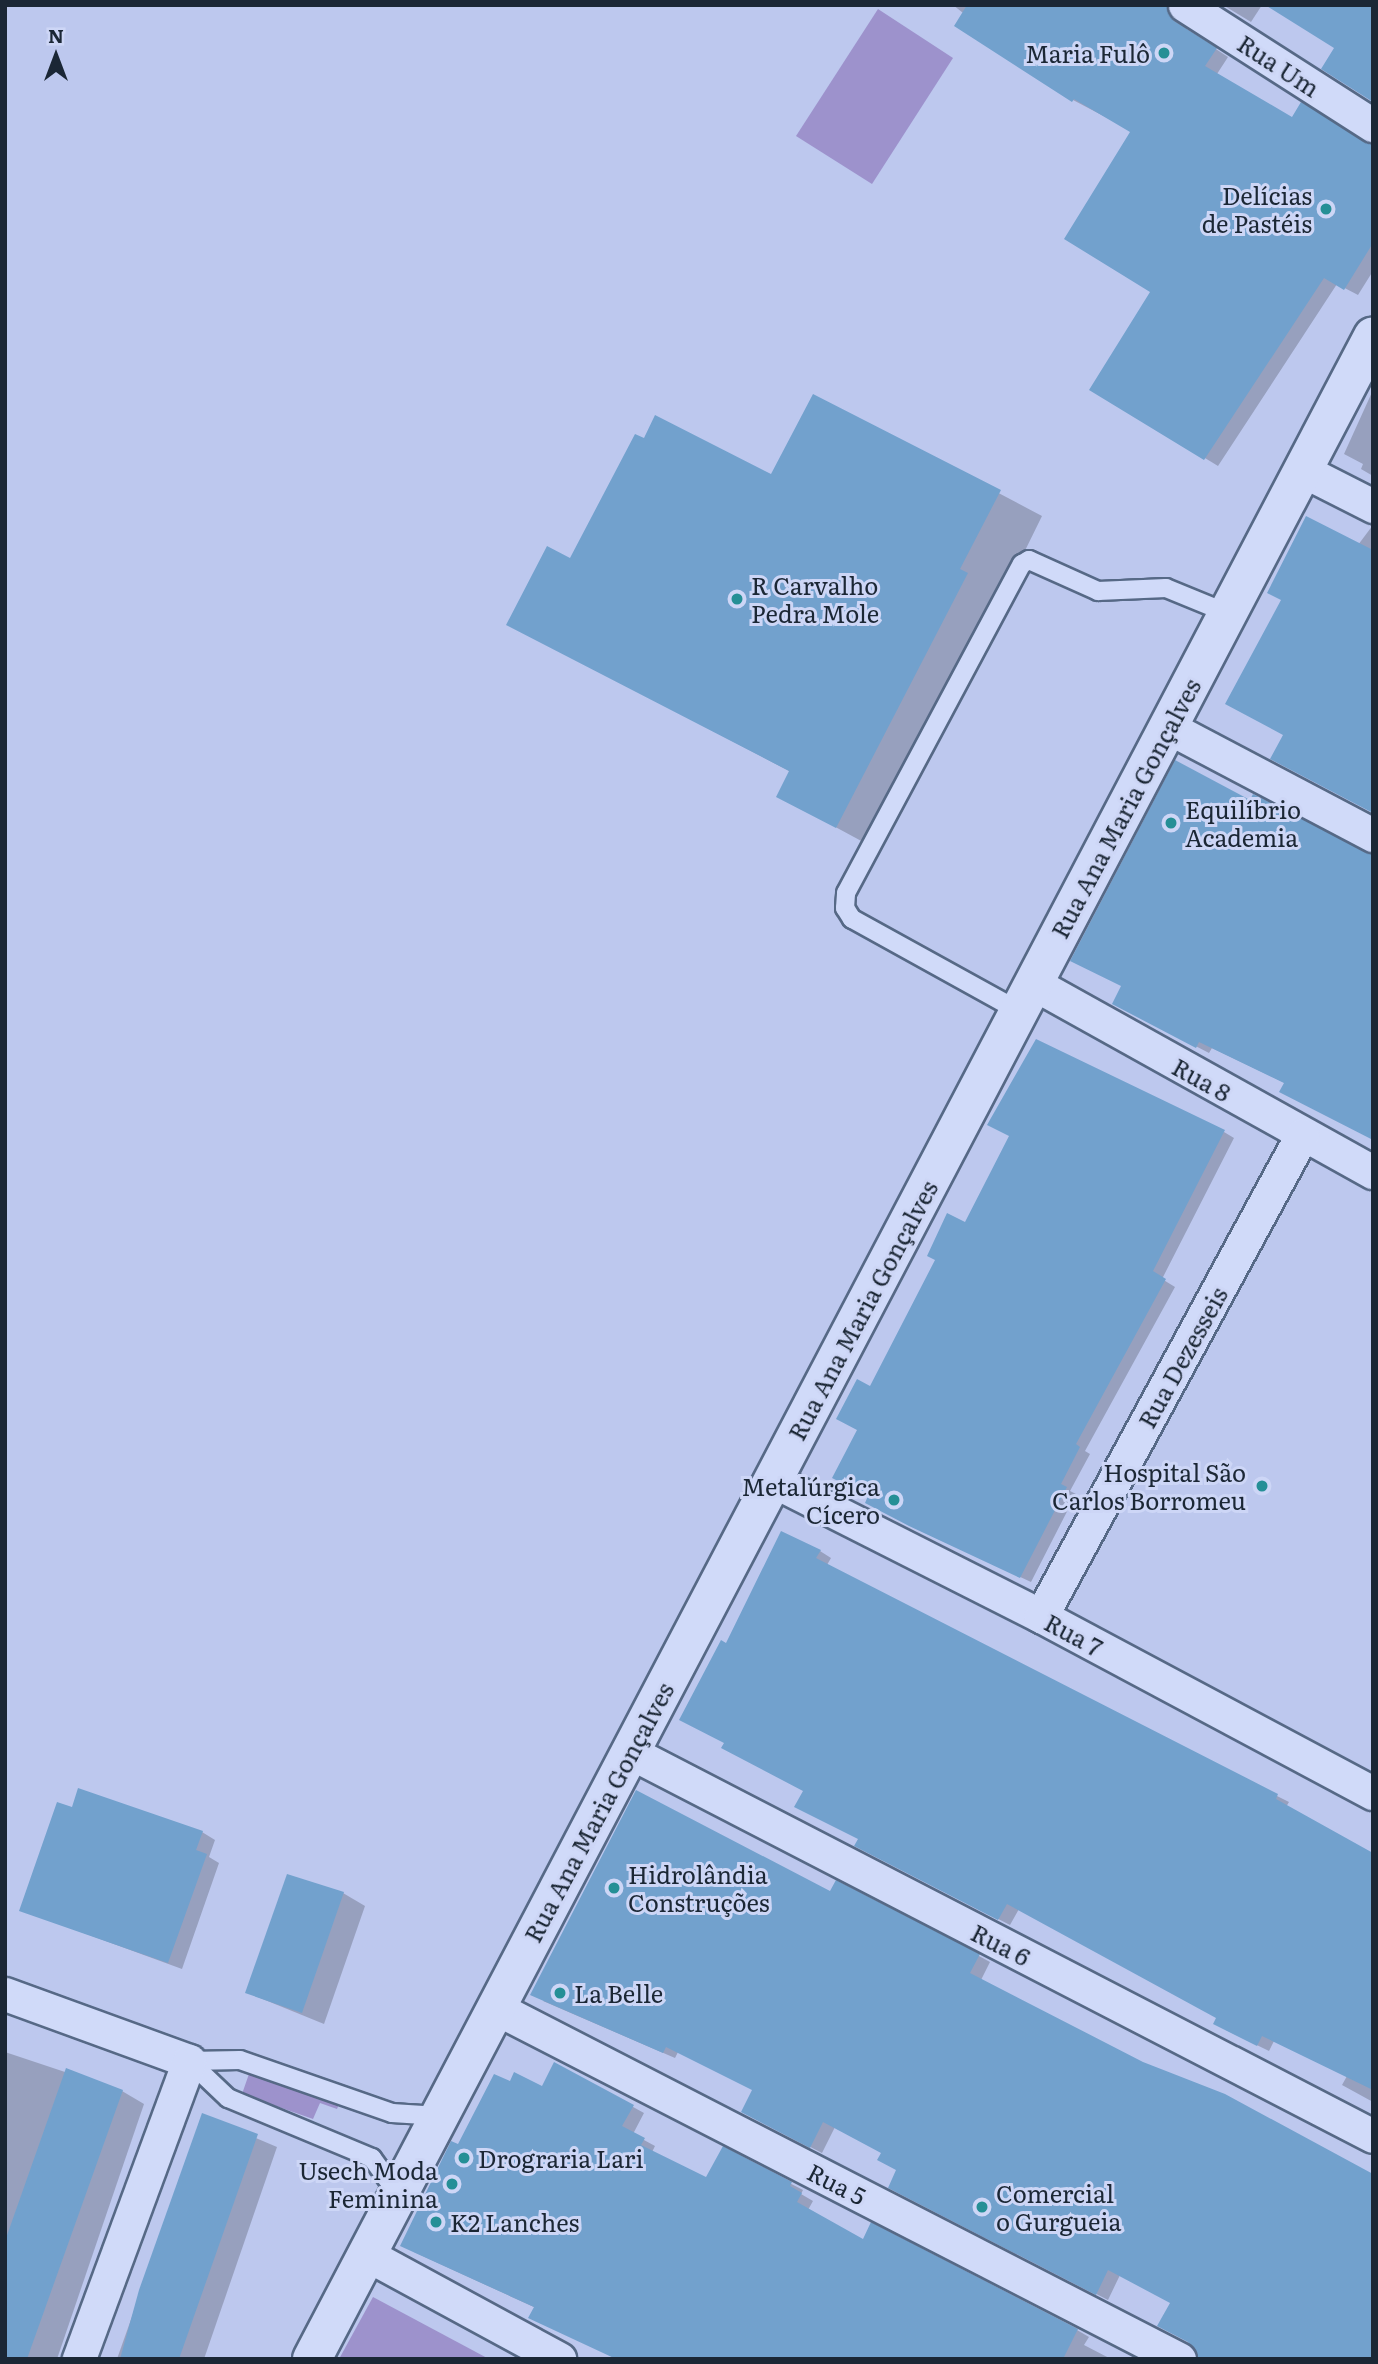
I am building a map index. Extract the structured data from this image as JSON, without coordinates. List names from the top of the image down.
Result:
{
  "streets": {
    "street": [
      "Rua Um",
      "Rua Ana Maria Gonçalves",
      "Rua 8",
      "Rua Dezesseis",
      "Rua 7",
      "Rua 6",
      "Rua 5"
    ]
  },
  "crossings": [
    ["Rua Ana Maria Gonçalves", "Rua 8"],
    ["Rua Ana Maria Gonçalves", "Rua 7"],
    ["Rua Ana Maria Gonçalves", "Rua 6"],
    ["Rua Ana Maria Gonçalves", "Rua 5"],
    ["Rua 8", "Rua Dezesseis"],
    ["Rua Dezesseis", "Rua 7"]
  ],
  "places": [
    "Maria Fulô",
    "Delícias de Pastéis",
    "R Carvalho Pedra Mole",
    "Equilíbrio Academia",
    "Hospital São Carlos Borromeu",
    "Metalúrgica Cícero",
    "Hidrolândia Construções",
    "La Belle",
    "Drograria Lari",
    "Usech Moda Feminina",
    "Comercial o Gurgueia",
    "K2 Lanches"
  ],
  "north": "top"
}
